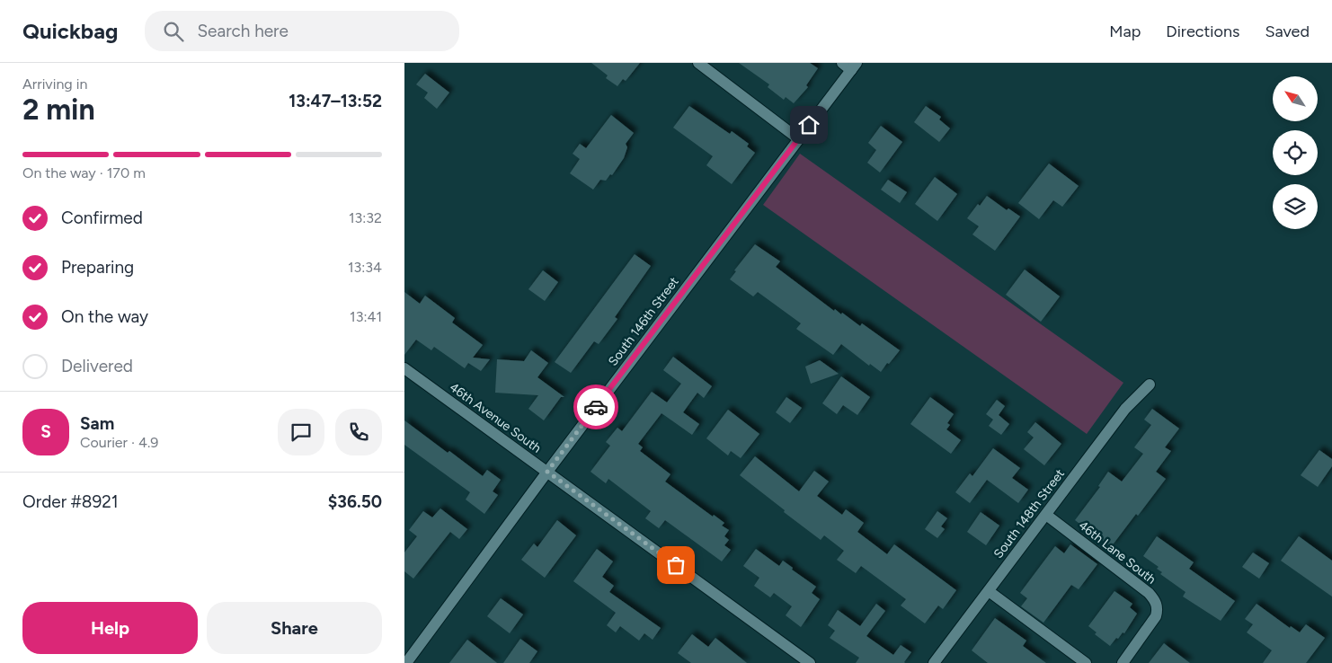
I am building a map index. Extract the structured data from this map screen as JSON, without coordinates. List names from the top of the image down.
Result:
{
  "streets": {
    "street": [
      "South 146th Street",
      "46th Avenue South",
      "South 148th Street",
      "46th Lane South"
    ]
  },
  "crossings": [
    ["South 146th Street", "46th Avenue South"],
    ["South 148th Street", "46th Lane South"]
  ],
  "north": "top left",
  "page": {
    "header": "Quickbag",
    "search": "Search here",
    "nav": ["Map", "Directions", "Saved"],
    "heading": ["2 min", "Arriving in", "13:47–13:52"],
    "panel": [
      "Sam",
      "Courier · 4.9",
      "Order #8921",
      "$36.50"
    ],
    "bar": "On the way · 170 m",
    "list": [
      ["Confirmed", "13:32"],
      ["Preparing", "13:34"],
      ["On the way", "13:41"],
      "Delivered"
    ],
    "round": "S",
    "buttons": ["Help", "Share"]
  }
}
